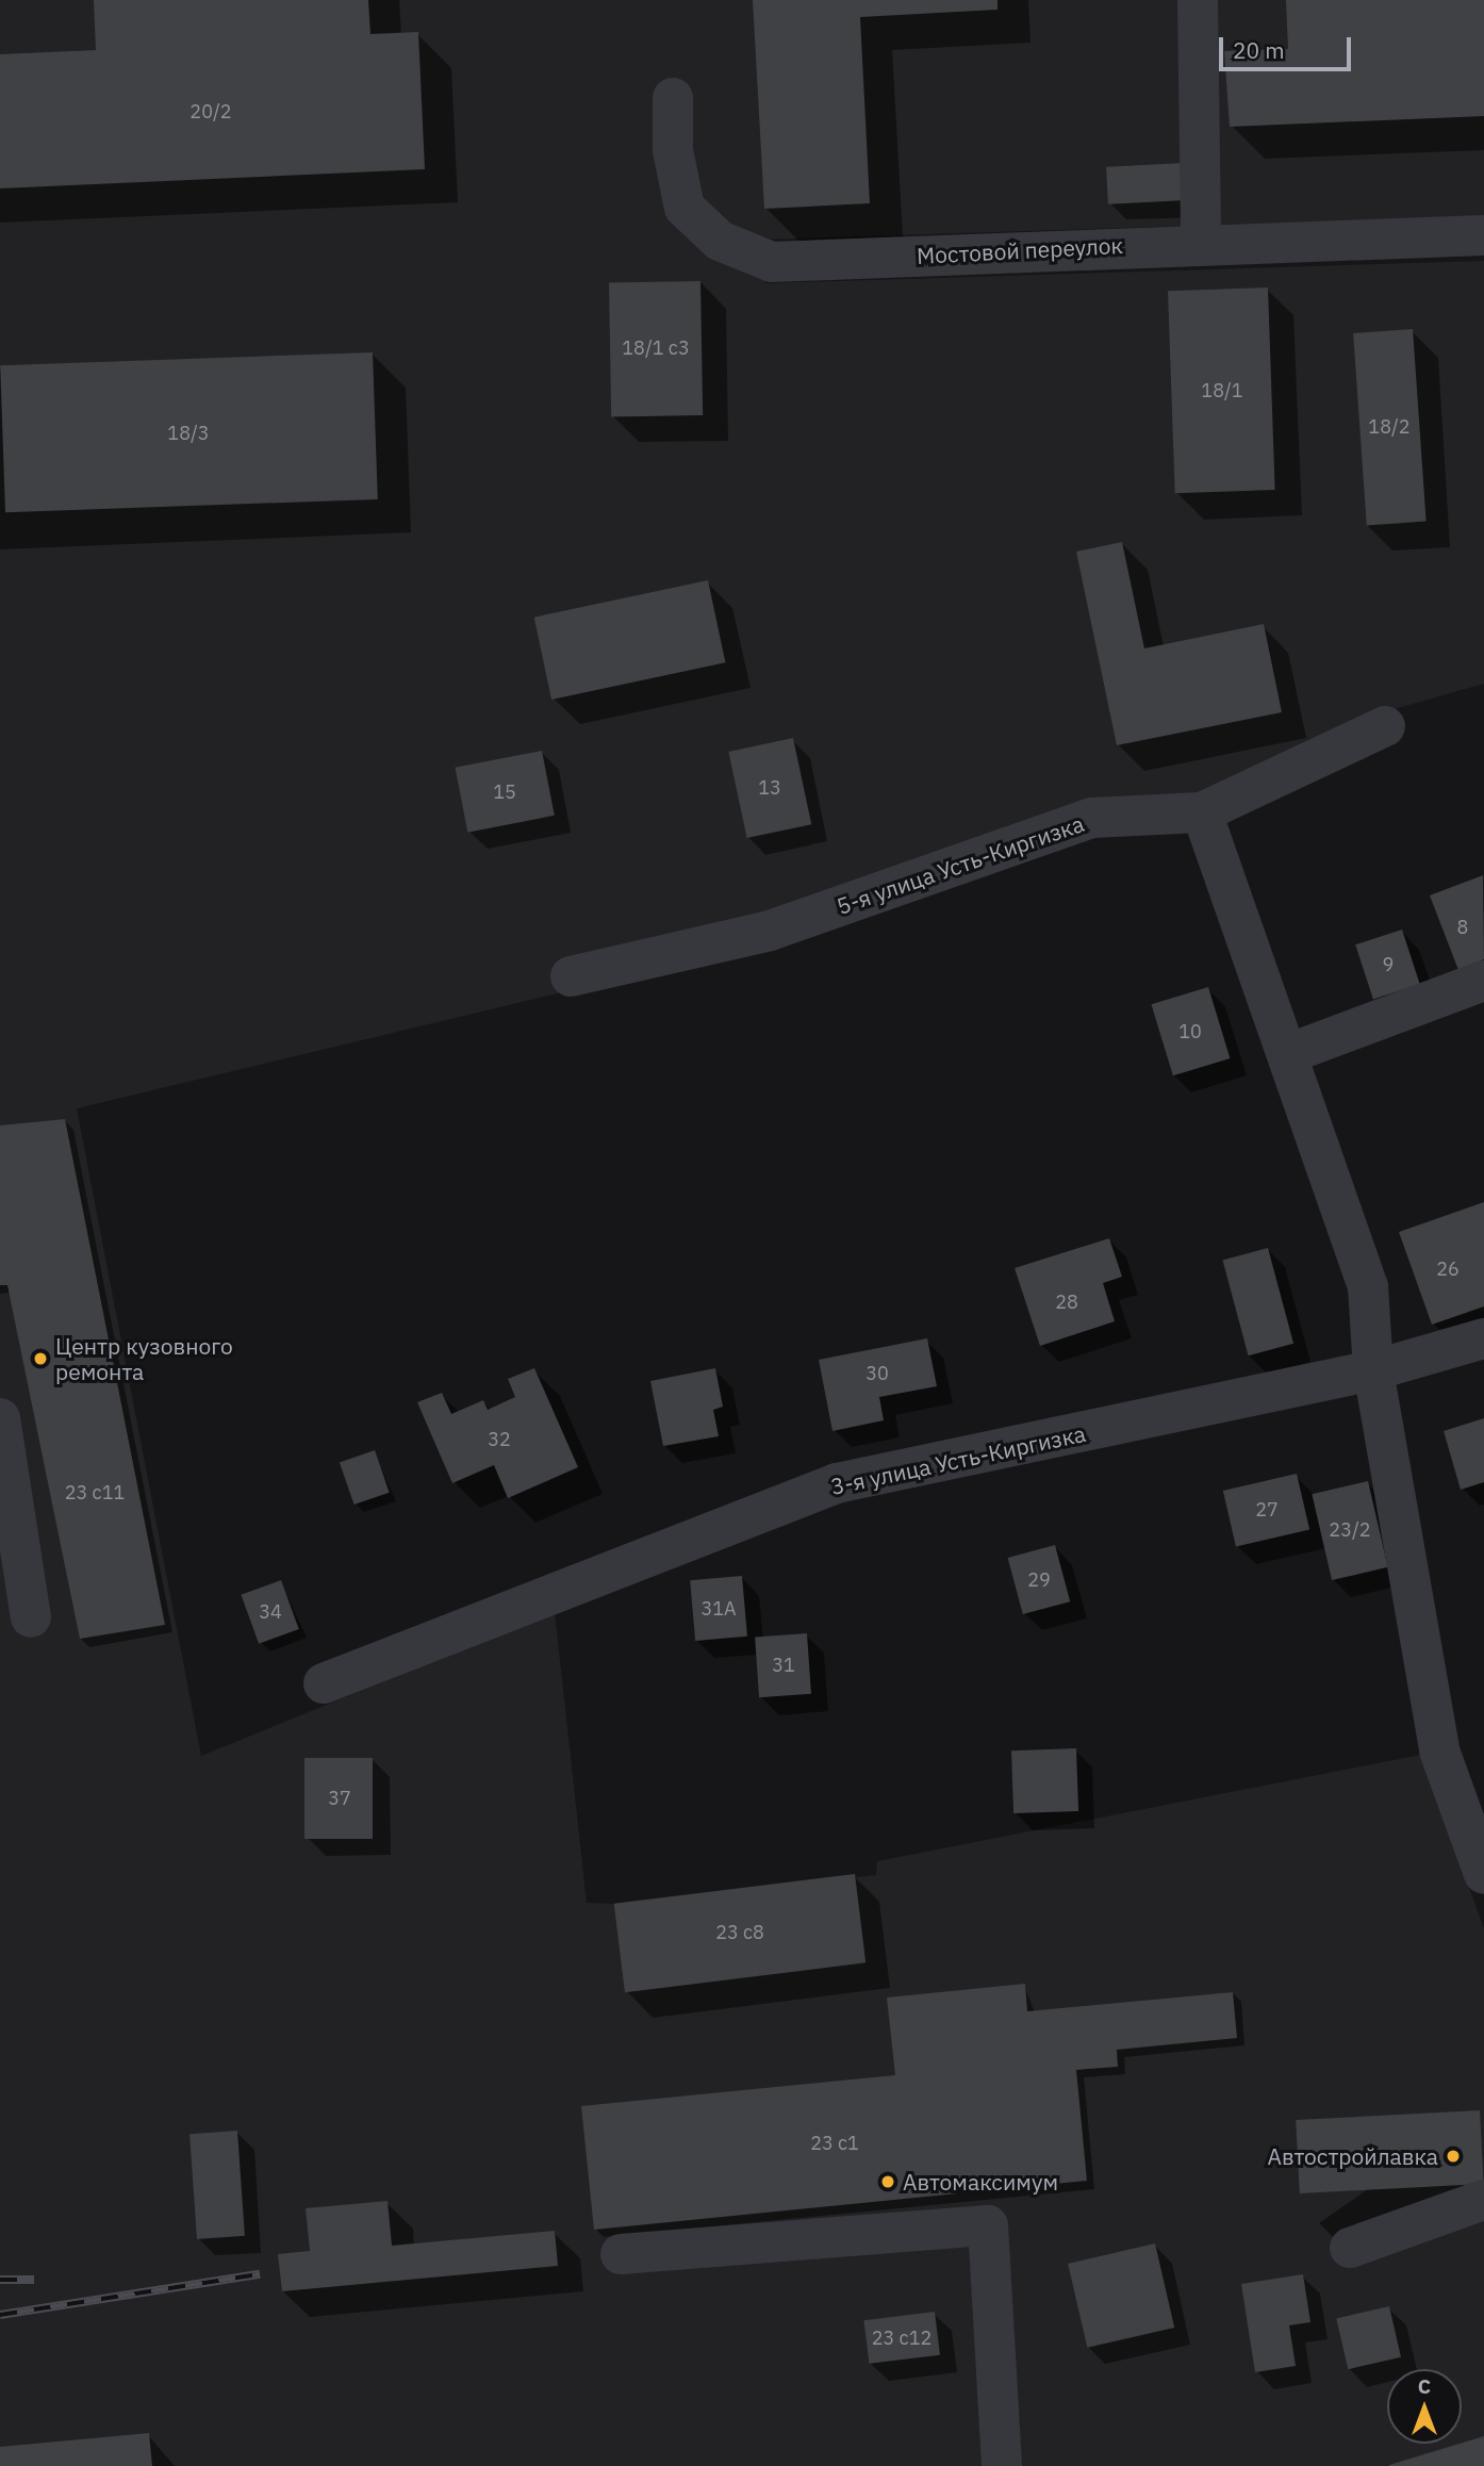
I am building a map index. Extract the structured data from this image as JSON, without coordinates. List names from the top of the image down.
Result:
{
  "streets": {
    "street": ["Мостовой переулок", "5-я улица Усть-Киргизка", "3-я улица Усть-Киргизка"]
  },
  "places": ["Центр кузовного ремонта", "Автостройлавка", "Автомаксимум"],
  "house_numbers": [
    "20/2",
    "18/1 с3",
    "18/1",
    "18/2",
    "18/3",
    "13",
    "15",
    "8",
    "9",
    "10",
    "26",
    "28",
    "30",
    "32",
    "23 с11",
    "27",
    "23/2",
    "29",
    "31А",
    "34",
    "31",
    "37",
    "23 с8",
    "23 с1",
    "23 с12"
  ],
  "scale_bar": "20 m",
  "north": "top"
}
